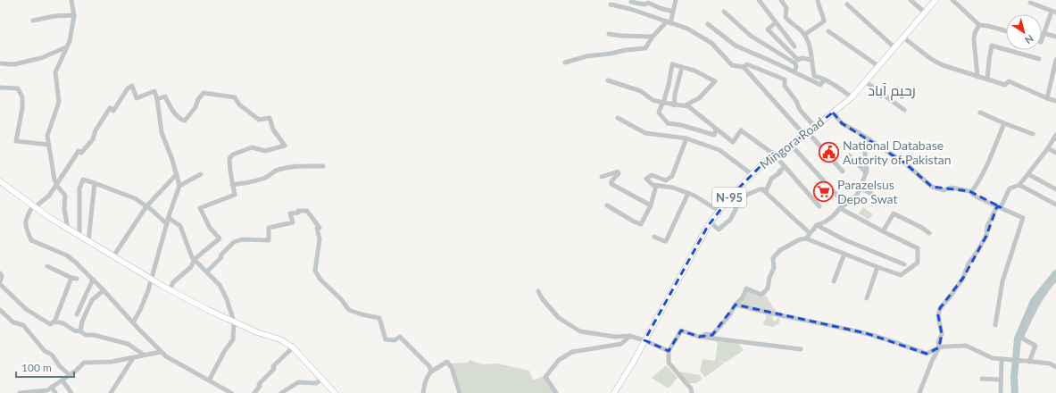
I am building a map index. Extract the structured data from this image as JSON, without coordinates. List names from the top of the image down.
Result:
{
  "streets": {
    "main road": ["Mingora Road", "N-95"]
  },
  "districts": ["رحیم آباد"],
  "places": {
    "public building": ["National Database Autority of Pakistan"],
    "supermarket": ["Parazelsus Depo Swat"]
  },
  "scale_bar": "100 m",
  "north": "bottom right"
}
